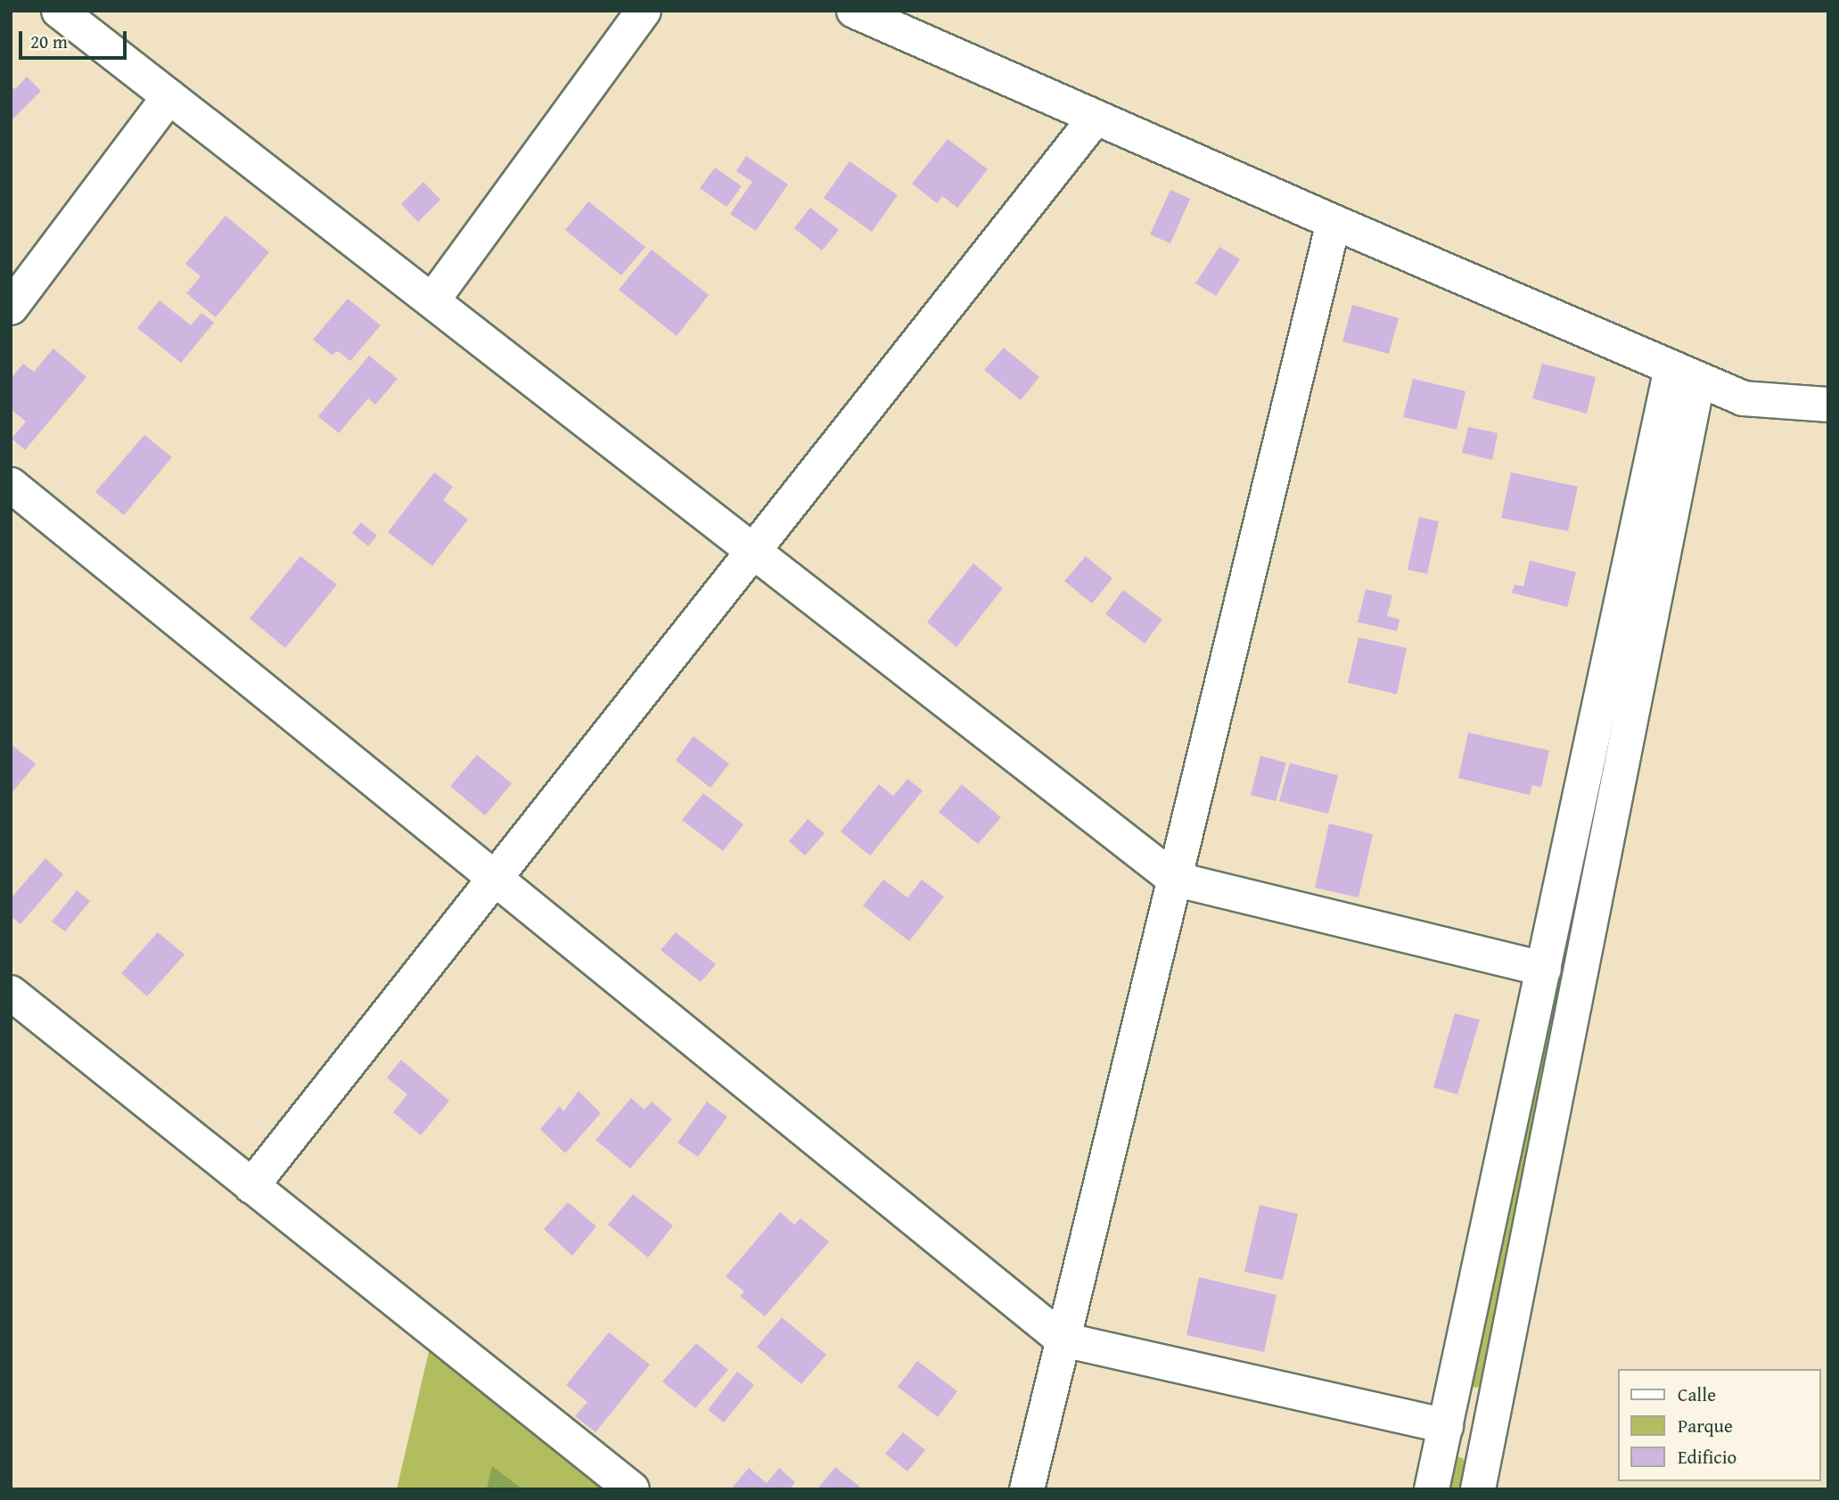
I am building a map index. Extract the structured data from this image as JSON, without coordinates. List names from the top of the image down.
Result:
{
  "legend": ["Calle", "Parque", "Edificio"],
  "scale_bar": "20 m"
}
